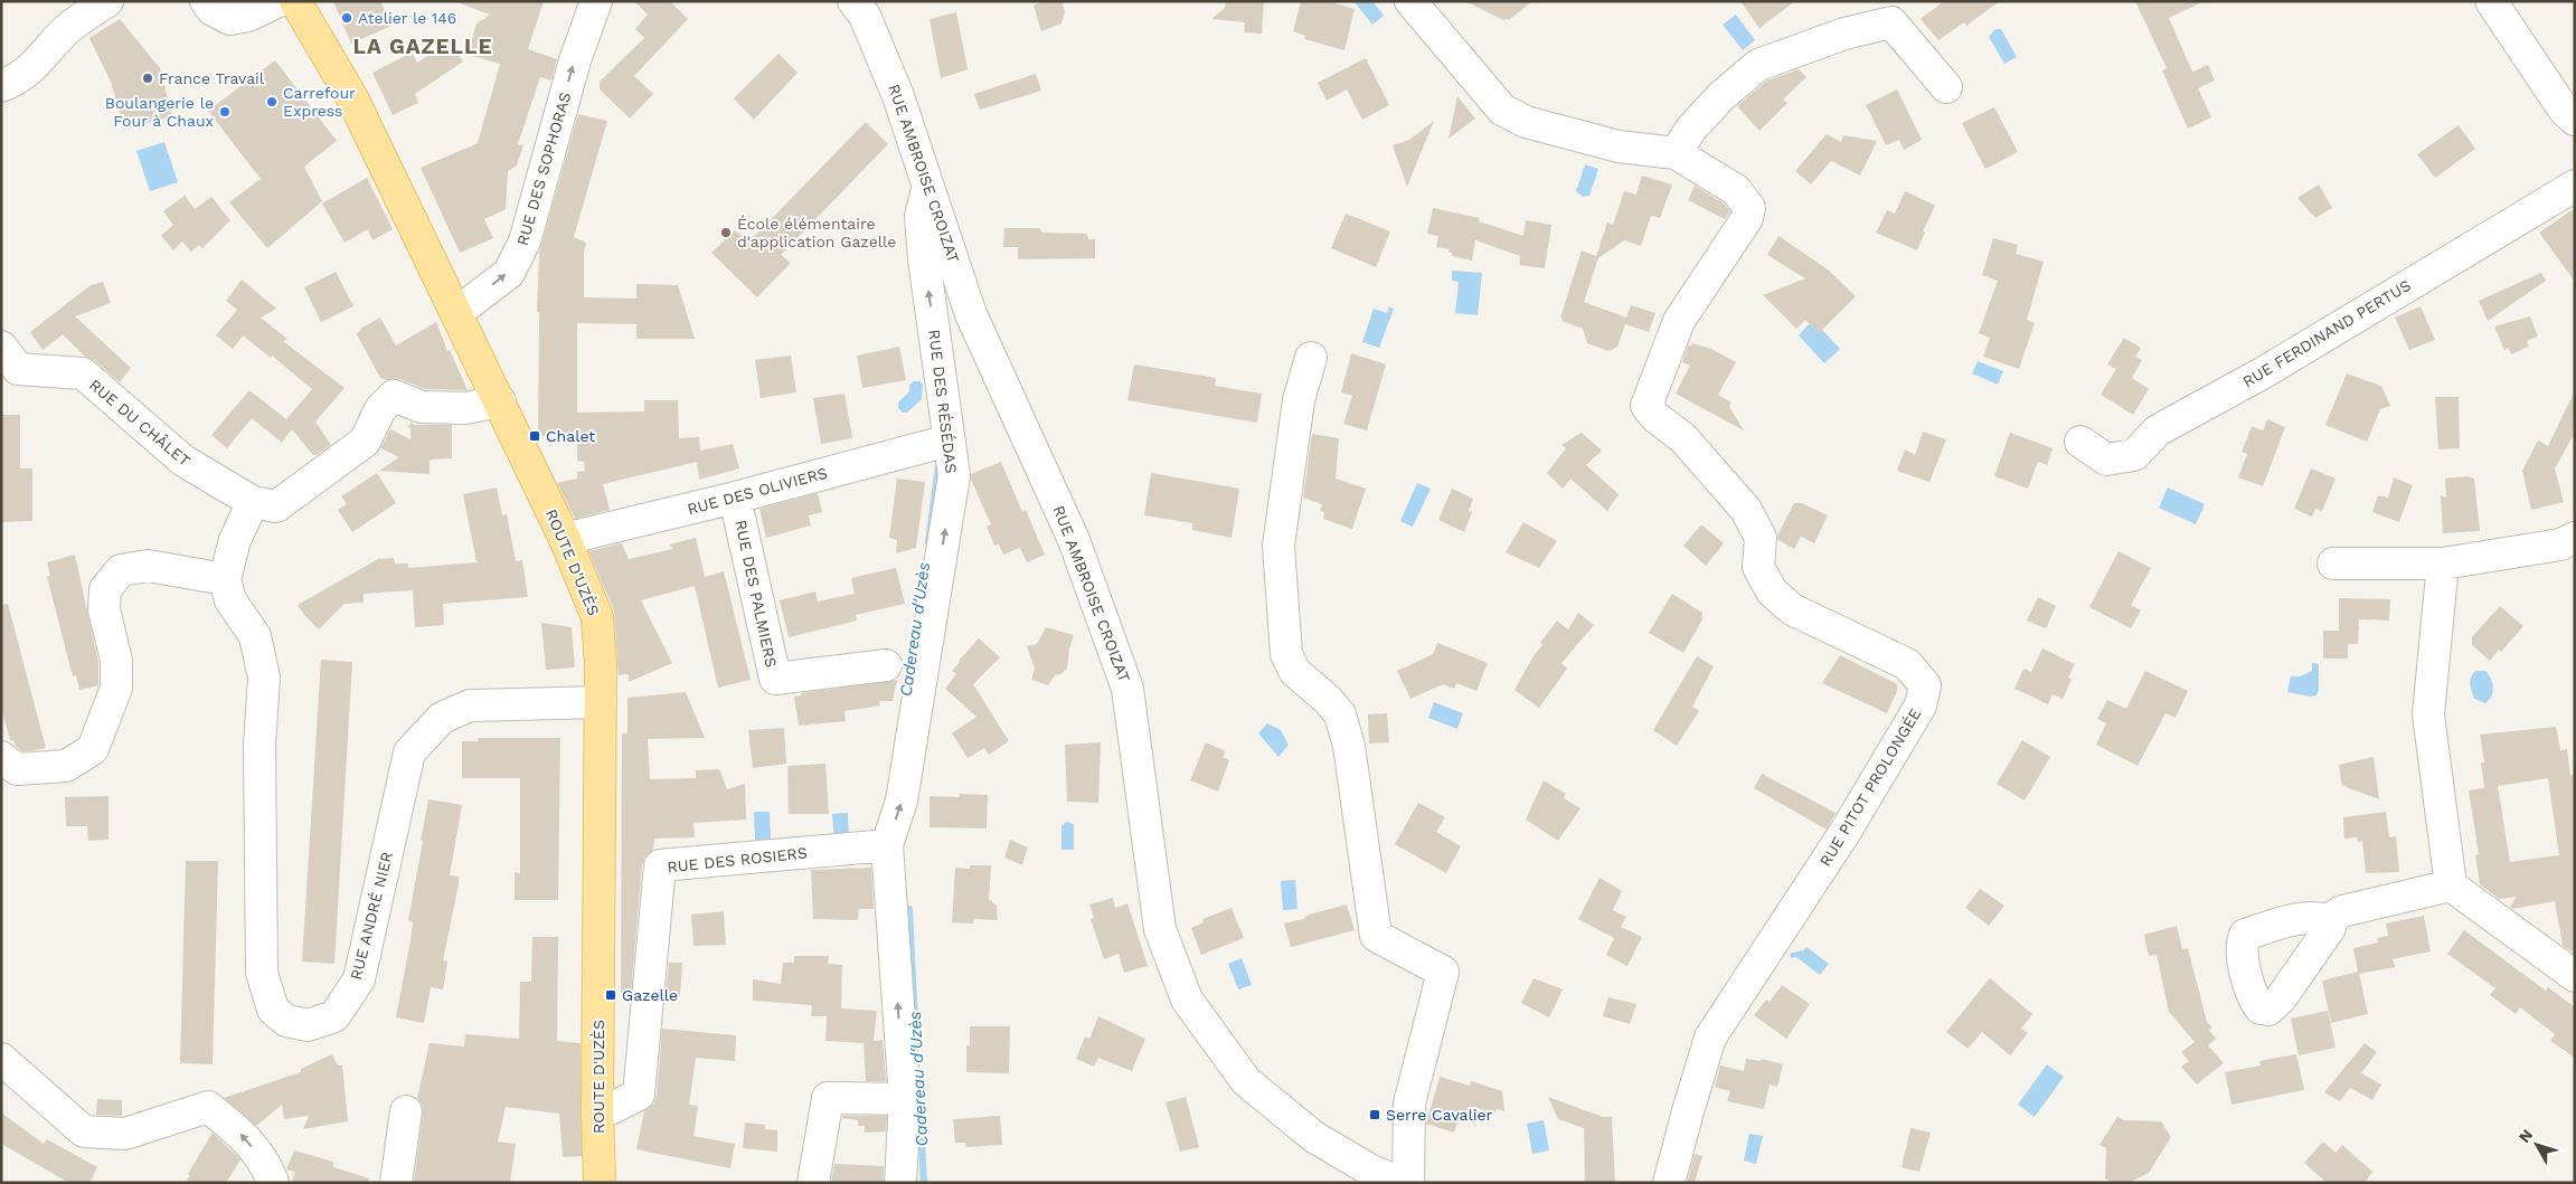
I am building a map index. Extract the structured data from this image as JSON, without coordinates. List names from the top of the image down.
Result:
{
  "streets": {
    "main road": ["ROUTE D'UZÈS"],
    "street": [
      "RUE DES SOPHORAS",
      "RUE AMBROISE CROIZAT",
      "RUE FERDINAND PERTUS",
      "RUE DES RÉSÉDAS",
      "RUE DU CHÂLET",
      "RUE DES OLIVIERS",
      "RUE DES PALMIERS",
      "RUE PITOT PROLONGÉE",
      "RUE DES ROSIERS",
      "RUE ANDRÉ NIER"
    ]
  },
  "crossings": [
    ["RUE DES SOPHORAS", "ROUTE D'UZÈS"],
    ["RUE AMBROISE CROIZAT", "RUE DES RÉSÉDAS"],
    ["RUE DES RÉSÉDAS", "RUE DES OLIVIERS"],
    ["RUE DES RÉSÉDAS", "RUE DES ROSIERS"],
    ["RUE DU CHÂLET", "ROUTE D'UZÈS"],
    ["RUE DES OLIVIERS", "ROUTE D'UZÈS"],
    ["RUE DES OLIVIERS", "RUE DES PALMIERS"],
    ["ROUTE D'UZÈS", "RUE DES ROSIERS"],
    ["ROUTE D'UZÈS", "RUE ANDRÉ NIER"]
  ],
  "one_way": ["RUE DES SOPHORAS", "RUE DES RÉSÉDAS"],
  "districts": ["LA GAZELLE"],
  "water": ["Cadereau d'Uzès"],
  "places": {
    "other": [
      "Atelier le 146",
      "France Travail",
      "Carrefour Express",
      "Boulangerie le Four à Chaux",
      "École élémentaire d'application Gazelle"
    ],
    "transit": ["Chalet", "Gazelle", "Serre Cavalier"]
  },
  "north": "top left"
}
